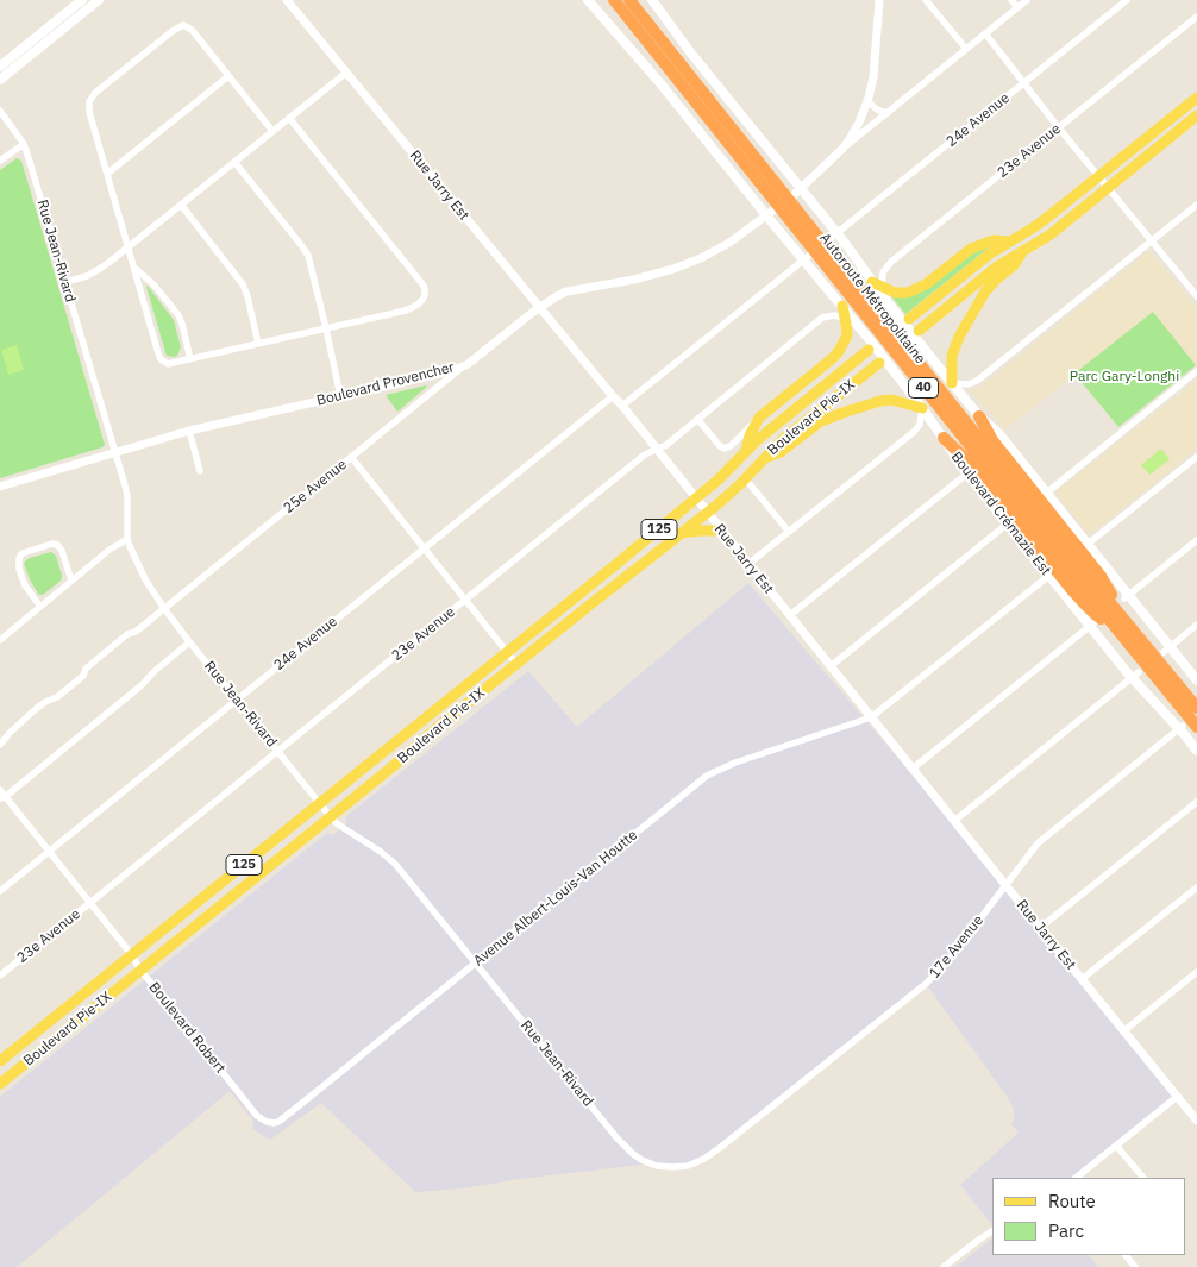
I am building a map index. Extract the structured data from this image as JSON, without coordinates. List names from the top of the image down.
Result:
{
  "streets": {
    "highway": ["Autoroute Métropolitaine", "40"],
    "main road": ["Boulevard Pie-IX", "Boulevard Crémazie Est", "125"],
    "street": [
      "24e Avenue",
      "23e Avenue",
      "Rue Jarry Est",
      "Rue Jean-Rivard",
      "Boulevard Provencher",
      "25e Avenue",
      "Avenue Albert-Louis-Van Houtte",
      "17e Avenue",
      "Boulevard Robert"
    ]
  },
  "crossings": [
    ["24e Avenue", "Rue Jarry Est"],
    ["24e Avenue", "Rue Jean-Rivard"],
    ["24e Avenue", "Boulevard Robert"],
    ["23e Avenue", "Rue Jarry Est"],
    ["23e Avenue", "Rue Jean-Rivard"],
    ["23e Avenue", "Boulevard Crémazie Est"],
    ["23e Avenue", "Boulevard Robert"],
    ["Rue Jarry Est", "Boulevard Provencher"],
    ["Rue Jarry Est", "Boulevard Pie-IX"],
    ["Rue Jarry Est", "Avenue Albert-Louis-Van Houtte"],
    ["Rue Jarry Est", "17e Avenue"],
    ["Rue Jean-Rivard", "Boulevard Provencher"],
    ["Rue Jean-Rivard", "Boulevard Pie-IX"],
    ["Rue Jean-Rivard", "25e Avenue"],
    ["Rue Jean-Rivard", "Avenue Albert-Louis-Van Houtte"],
    ["Rue Jean-Rivard", "17e Avenue"],
    ["Boulevard Provencher", "25e Avenue"],
    ["Boulevard Pie-IX", "Boulevard Crémazie Est"],
    ["Boulevard Pie-IX", "Boulevard Robert"],
    ["Boulevard Crémazie Est", "17e Avenue"],
    ["Avenue Albert-Louis-Van Houtte", "Boulevard Robert"]
  ],
  "parks": ["Parc Gary-Longhi"],
  "legend": ["Route", "Parc"]
}
